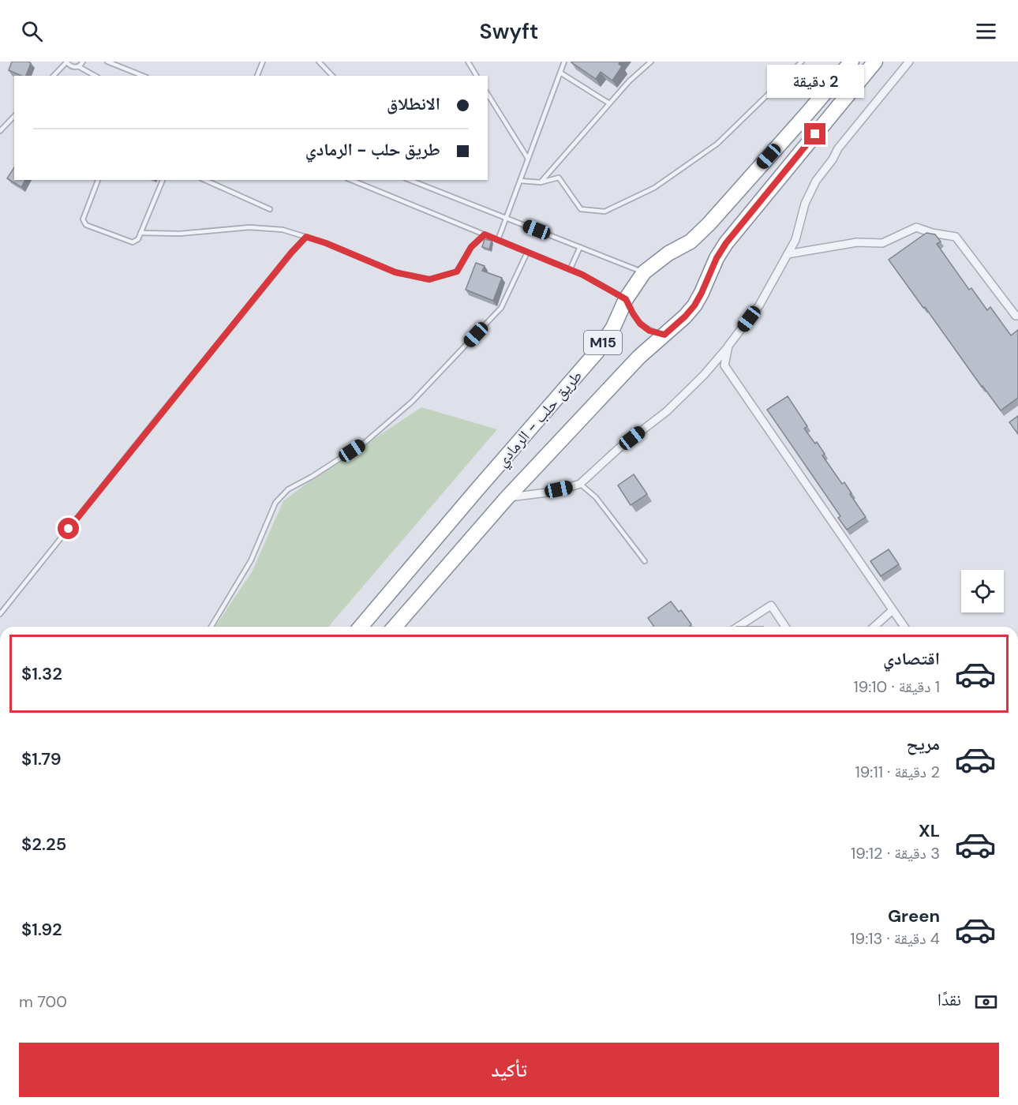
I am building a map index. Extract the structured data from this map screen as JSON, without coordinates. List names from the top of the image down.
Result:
{
  "streets": {
    "highway": ["M15", "طريق حلب - الرمادي"]
  },
  "page": {
    "header": "Swyft",
    "bubble": "2 دقيقة",
    "banner": ["الانطلاق", "طريق حلب - الرمادي"],
    "list": [
      {
        "name": "اقتصادي",
        "note": "1 دقيقة · 19:10",
        "value": "$1.32"
      },
      {
        "name": "مريح",
        "note": "2 دقيقة · 19:11",
        "value": "$1.79"
      },
      {
        "name": "XL",
        "note": "3 دقيقة · 19:12",
        "value": "$2.25"
      },
      {
        "name": "Green",
        "note": "4 دقيقة · 19:13",
        "value": "$1.92"
      }
    ],
    "pay": ["نقدًا", "700 m"],
    "buttons": "تأكيد"
  }
}
